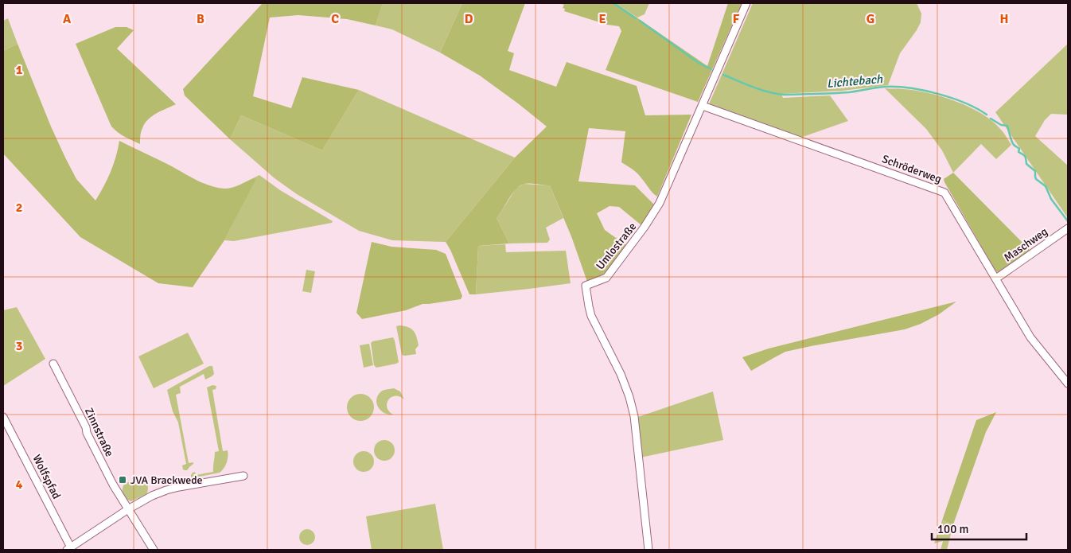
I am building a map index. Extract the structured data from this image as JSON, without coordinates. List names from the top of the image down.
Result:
{
  "streets": {
    "street": [
      "Schröderweg",
      "Maschweg",
      "Umlostraße",
      "Zinnstraße",
      "Wolfspfad"
    ]
  },
  "crossings": [
    ["Schröderweg", "Maschweg"],
    ["Schröderweg", "Umlostraße"]
  ],
  "water": ["Lichtebach"],
  "places": {
    "transit": ["JVA Brackwede"]
  },
  "scale_bar": "100 m",
  "grid": {
    "columns": [
      "A",
      "B",
      "C",
      "D",
      "E",
      "F",
      "G",
      "H"
    ],
    "rows": [
      "1",
      "2",
      "3",
      "4"
    ]
  }
}
